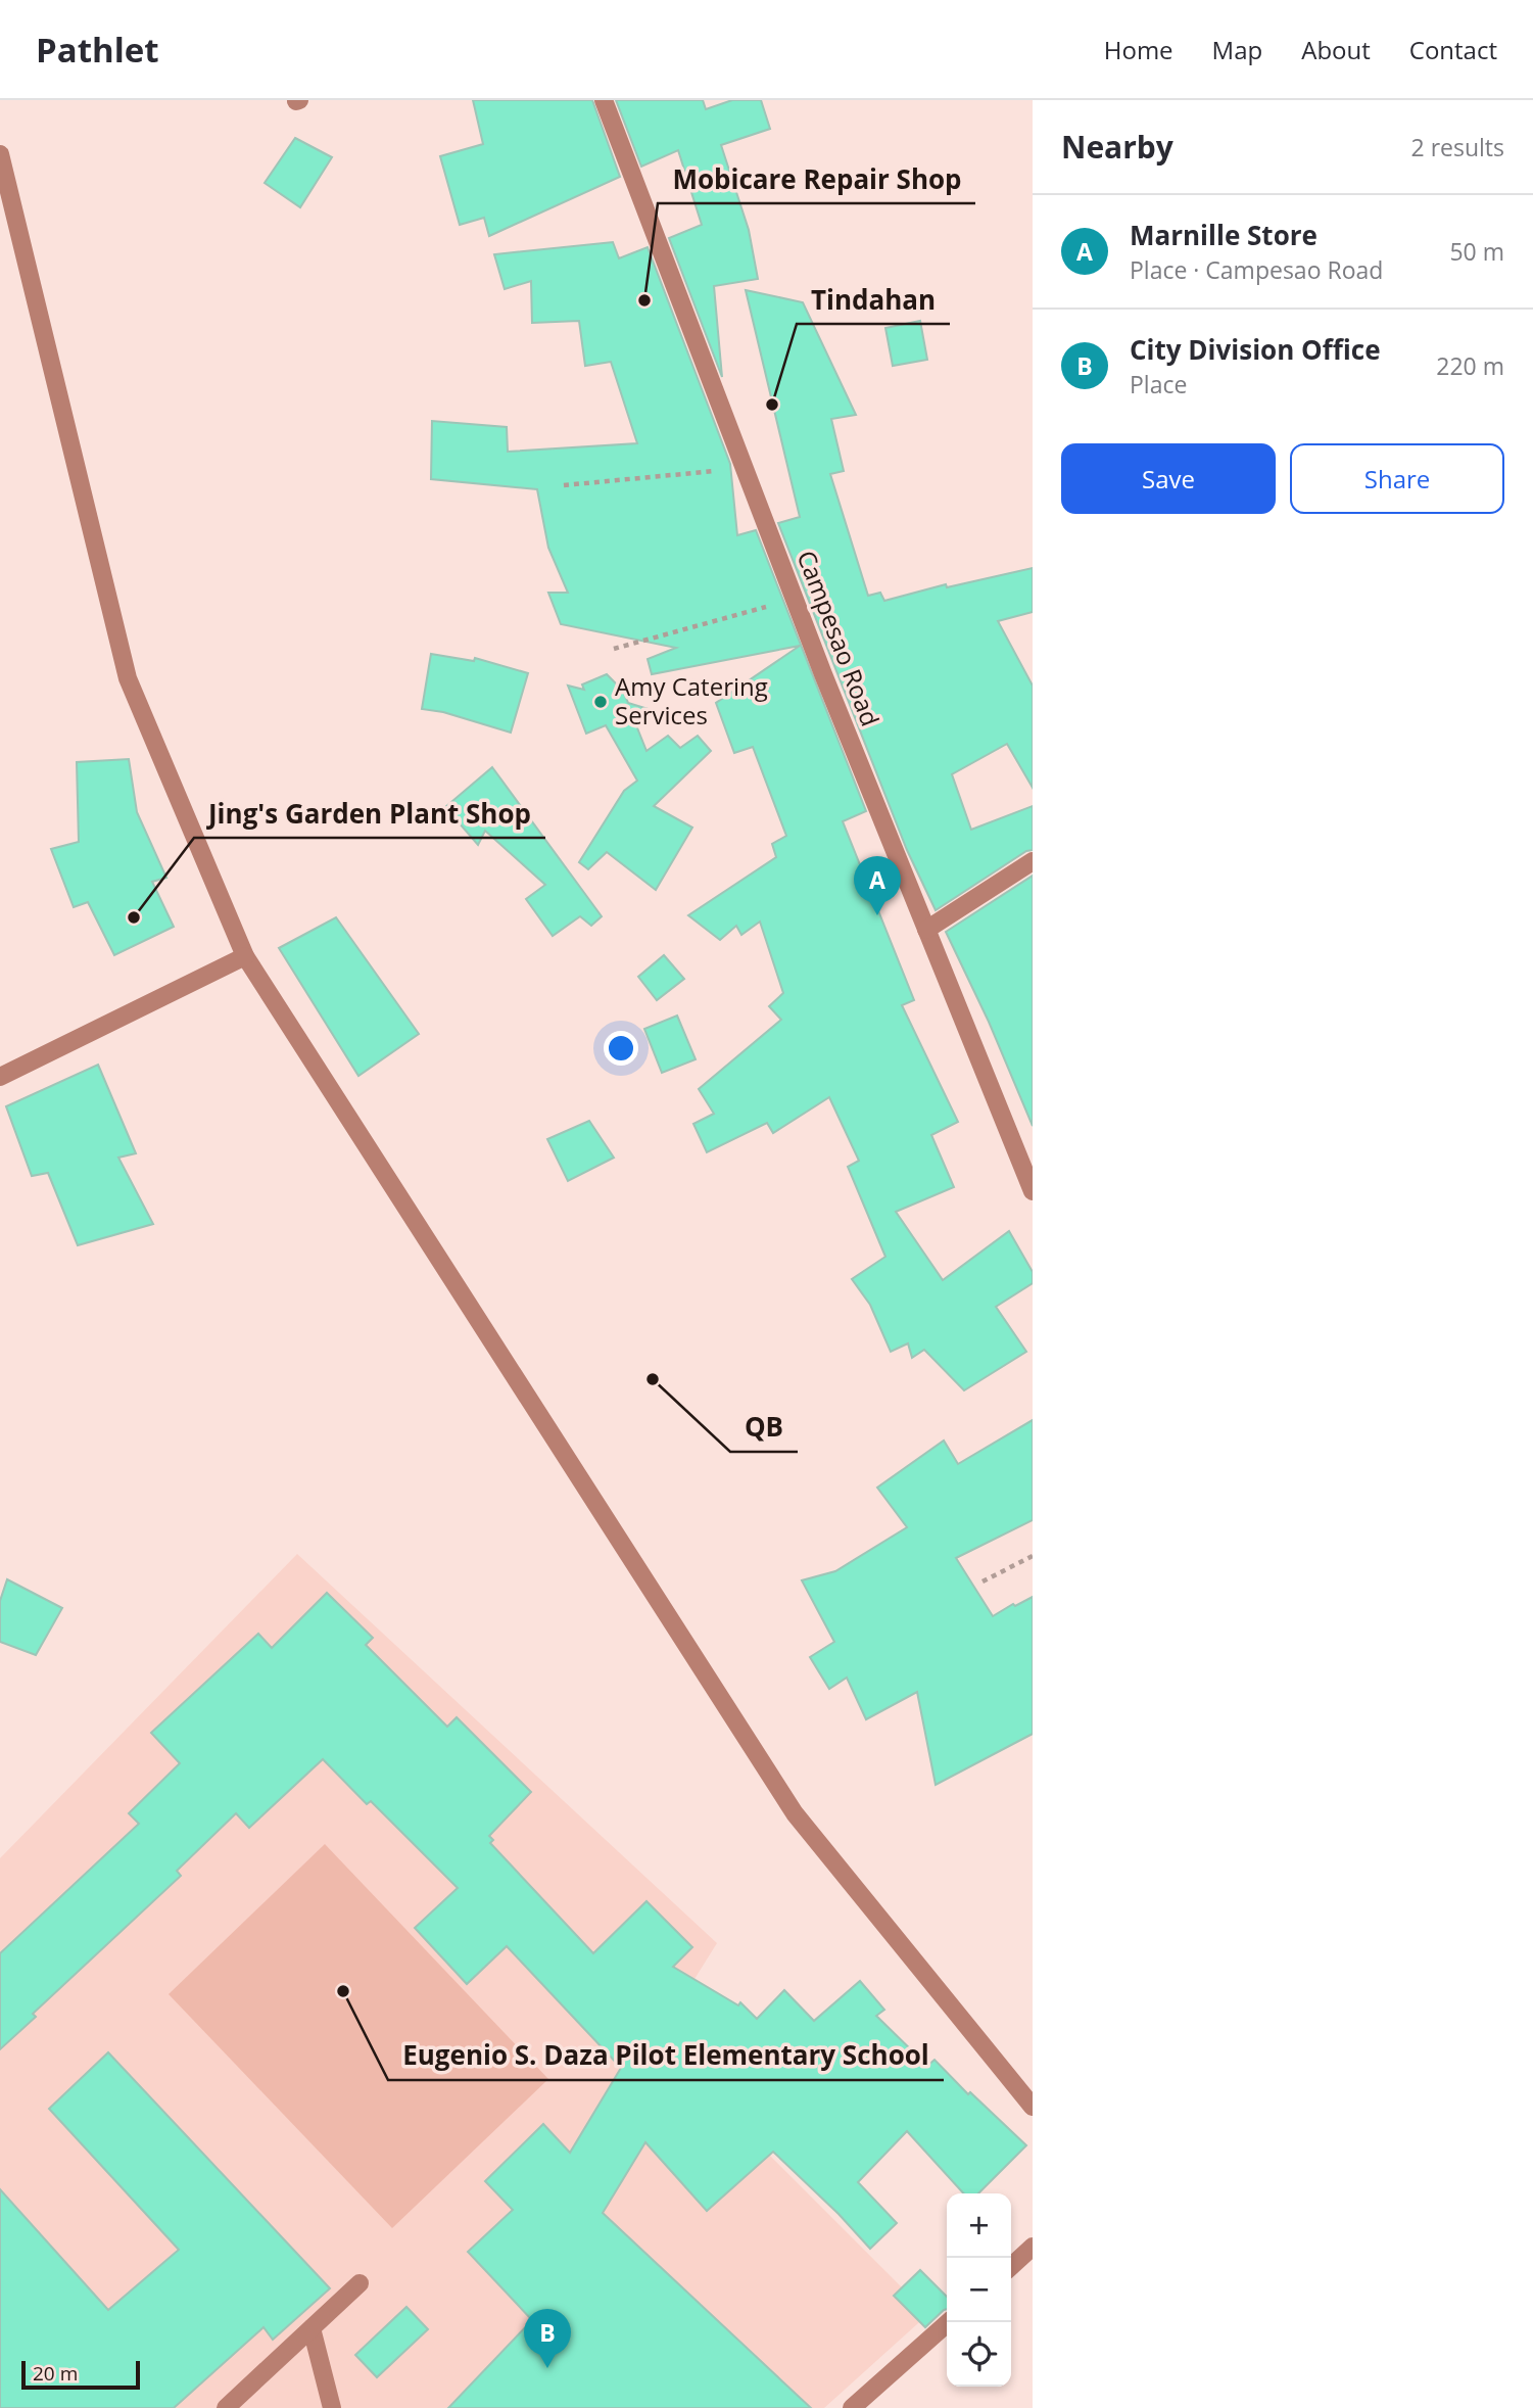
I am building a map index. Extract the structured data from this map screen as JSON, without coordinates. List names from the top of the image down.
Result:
{
  "streets": {
    "street": ["Campesao Road"]
  },
  "places": [
    "Mobicare Repair Shop",
    "Tindahan",
    "Amy Catering Services",
    "Jing's Garden Plant Shop",
    "QB",
    "Eugenio S. Daza Pilot Elementary School"
  ],
  "scale_bar": "20 m",
  "page": {
    "header": "Pathlet",
    "nav": [
      "Home",
      "Map",
      "About",
      "Contact"
    ],
    "heading": ["Nearby", "2 results"],
    "list": [
      {
        "mark": "A",
        "name": "Marnille Store",
        "note": "Place · Campesao Road",
        "value": "50 m"
      },
      {
        "mark": "B",
        "name": "City Division Office",
        "note": "Place",
        "value": "220 m"
      }
    ],
    "buttons": ["Save", "Share"],
    "pins": ["A", "B"],
    "map_buttons": ["+", "−"],
    "scale": "20 m"
  }
}
